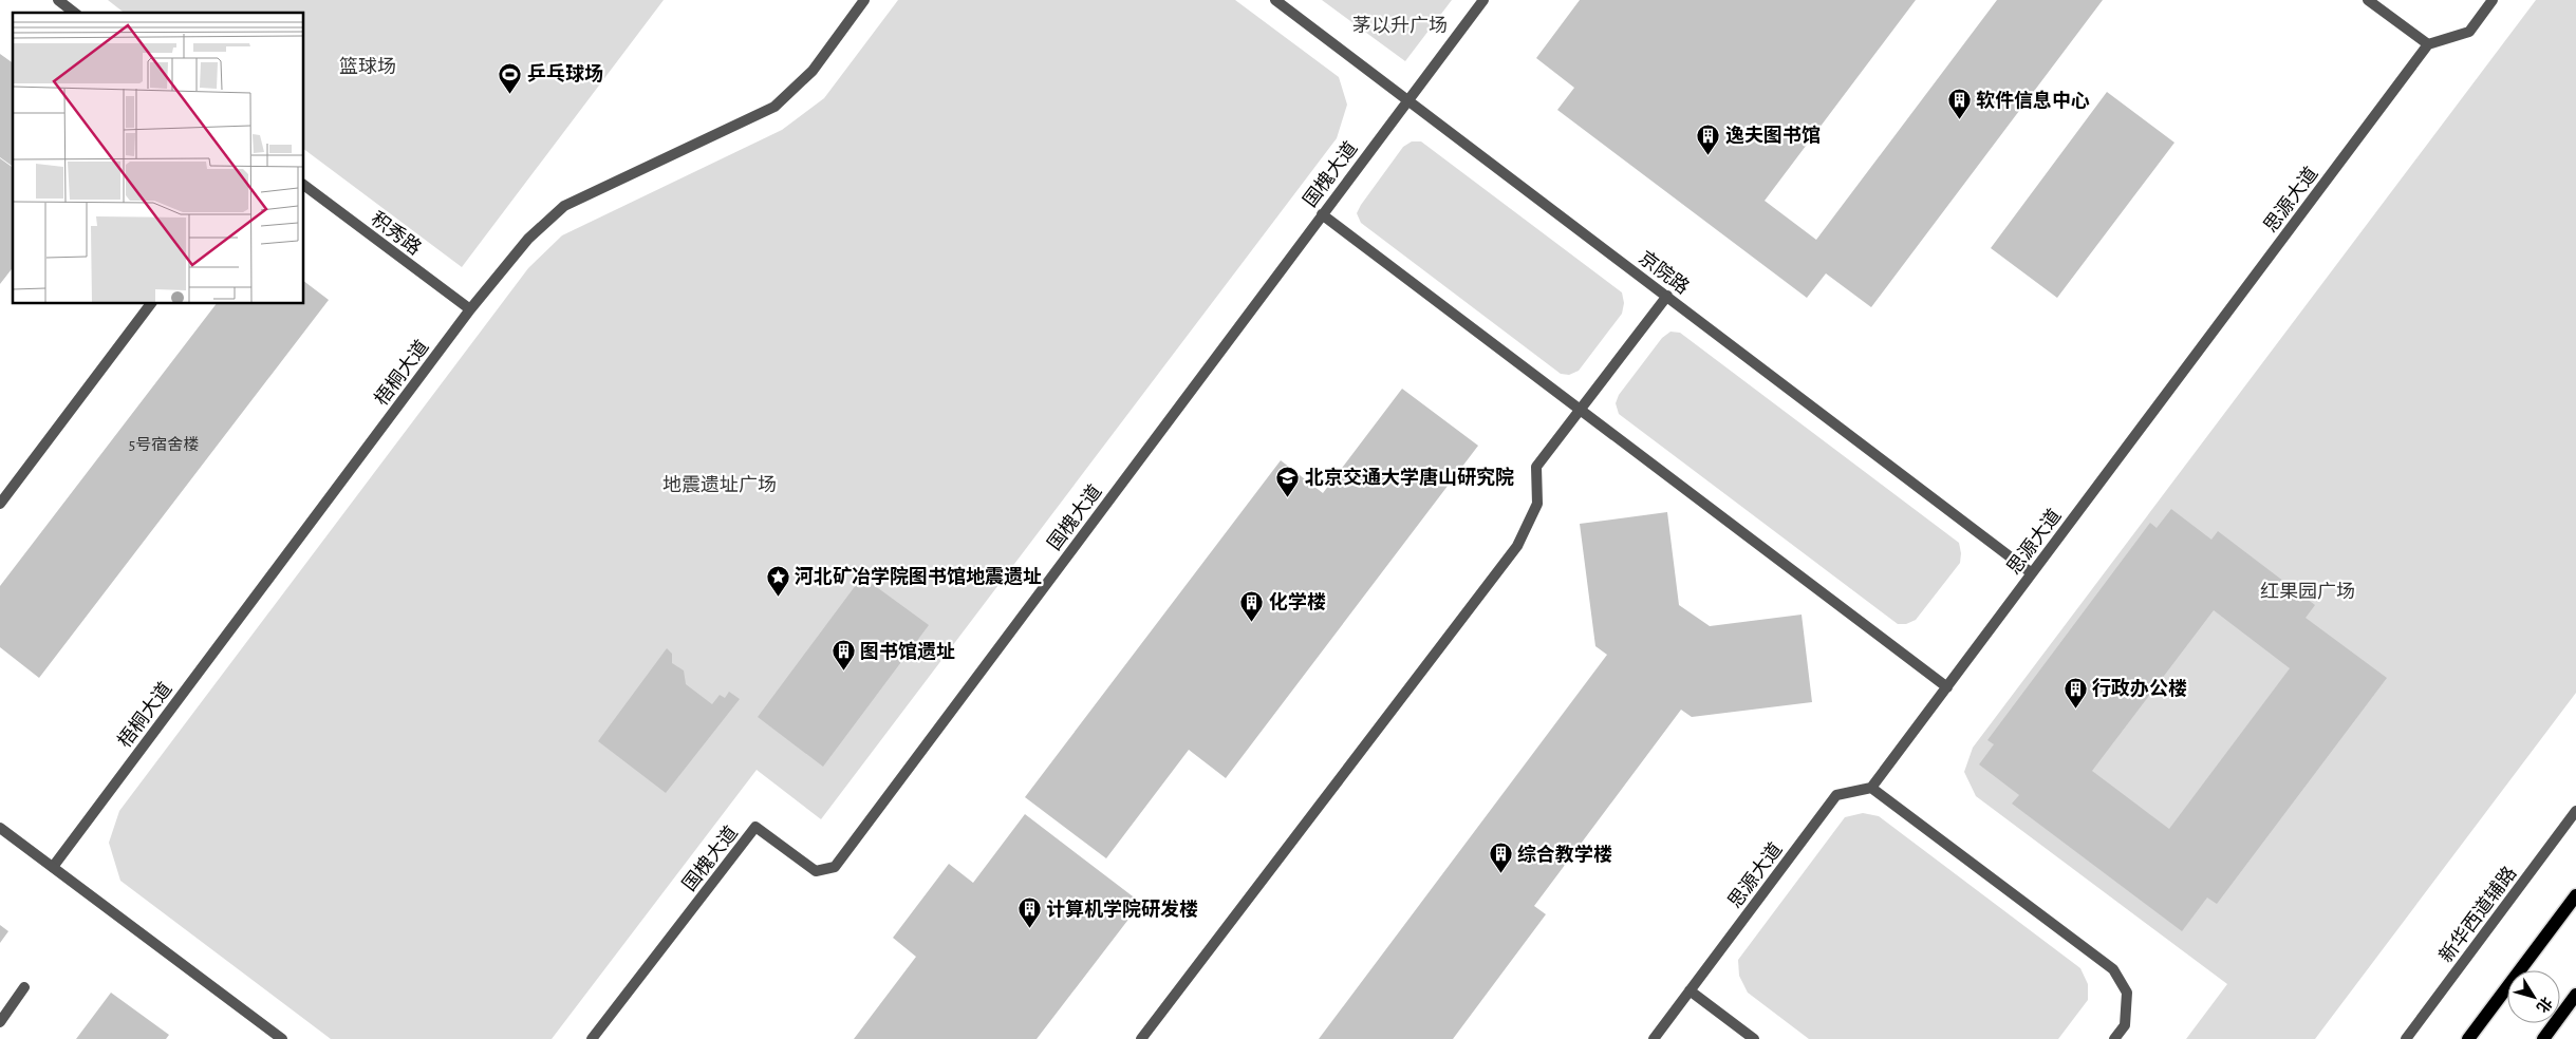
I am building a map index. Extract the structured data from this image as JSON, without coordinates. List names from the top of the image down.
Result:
{
  "streets": {
    "street": [
      "国槐大道",
      "思源大道",
      "积秀路",
      "京院路",
      "梧桐大道",
      "新华西道辅路"
    ]
  },
  "crossings": [
    ["国槐大道", "京院路"],
    ["思源大道", "京院路"],
    ["积秀路", "梧桐大道"]
  ],
  "parks": [
    "茅以升广场",
    "篮球场",
    "地震遗址广场",
    "红果园广场"
  ],
  "places": {
    "sports": ["乒乓球场"],
    "building": [
      "软件信息中心",
      "逸夫图书馆",
      "化学楼",
      "图书馆遗址",
      "行政办公楼",
      "综合教学楼",
      "计算机学院研发楼"
    ],
    "school or university": ["北京交通大学唐山研究院"],
    "place": ["河北矿冶学院图书馆地震遗址"]
  },
  "house_numbers": ["5号宿舍楼"],
  "north": "bottom right"
}
